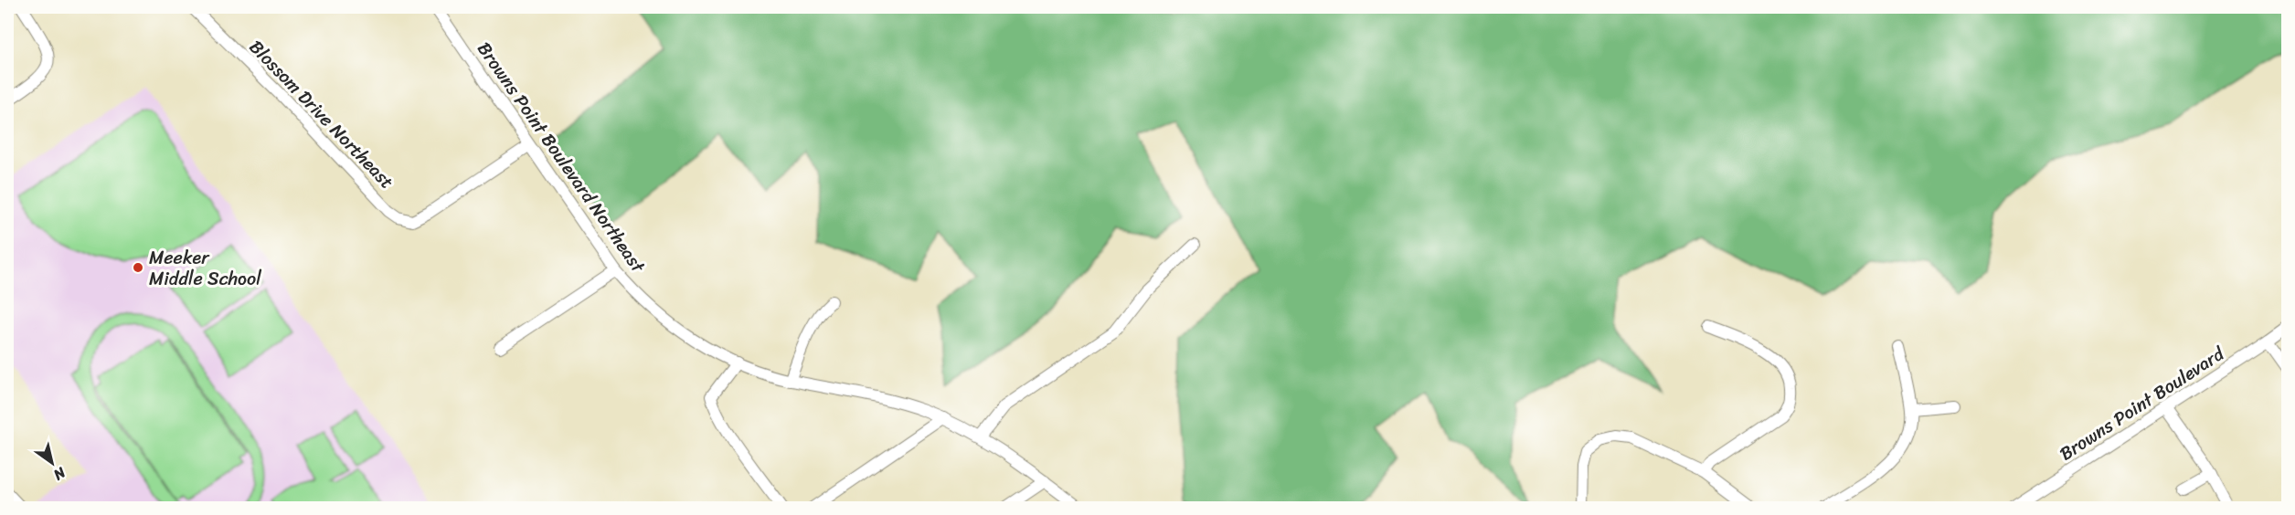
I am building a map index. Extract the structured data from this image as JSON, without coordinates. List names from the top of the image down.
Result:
{
  "streets": {
    "street": ["Blossom Drive Northeast", "Browns Point Boulevard Northeast", "Browns Point Boulevard"]
  },
  "crossings": [
    ["Blossom Drive Northeast", "Browns Point Boulevard Northeast"]
  ],
  "places": ["Meeker Middle School"],
  "north": "bottom right"
}
